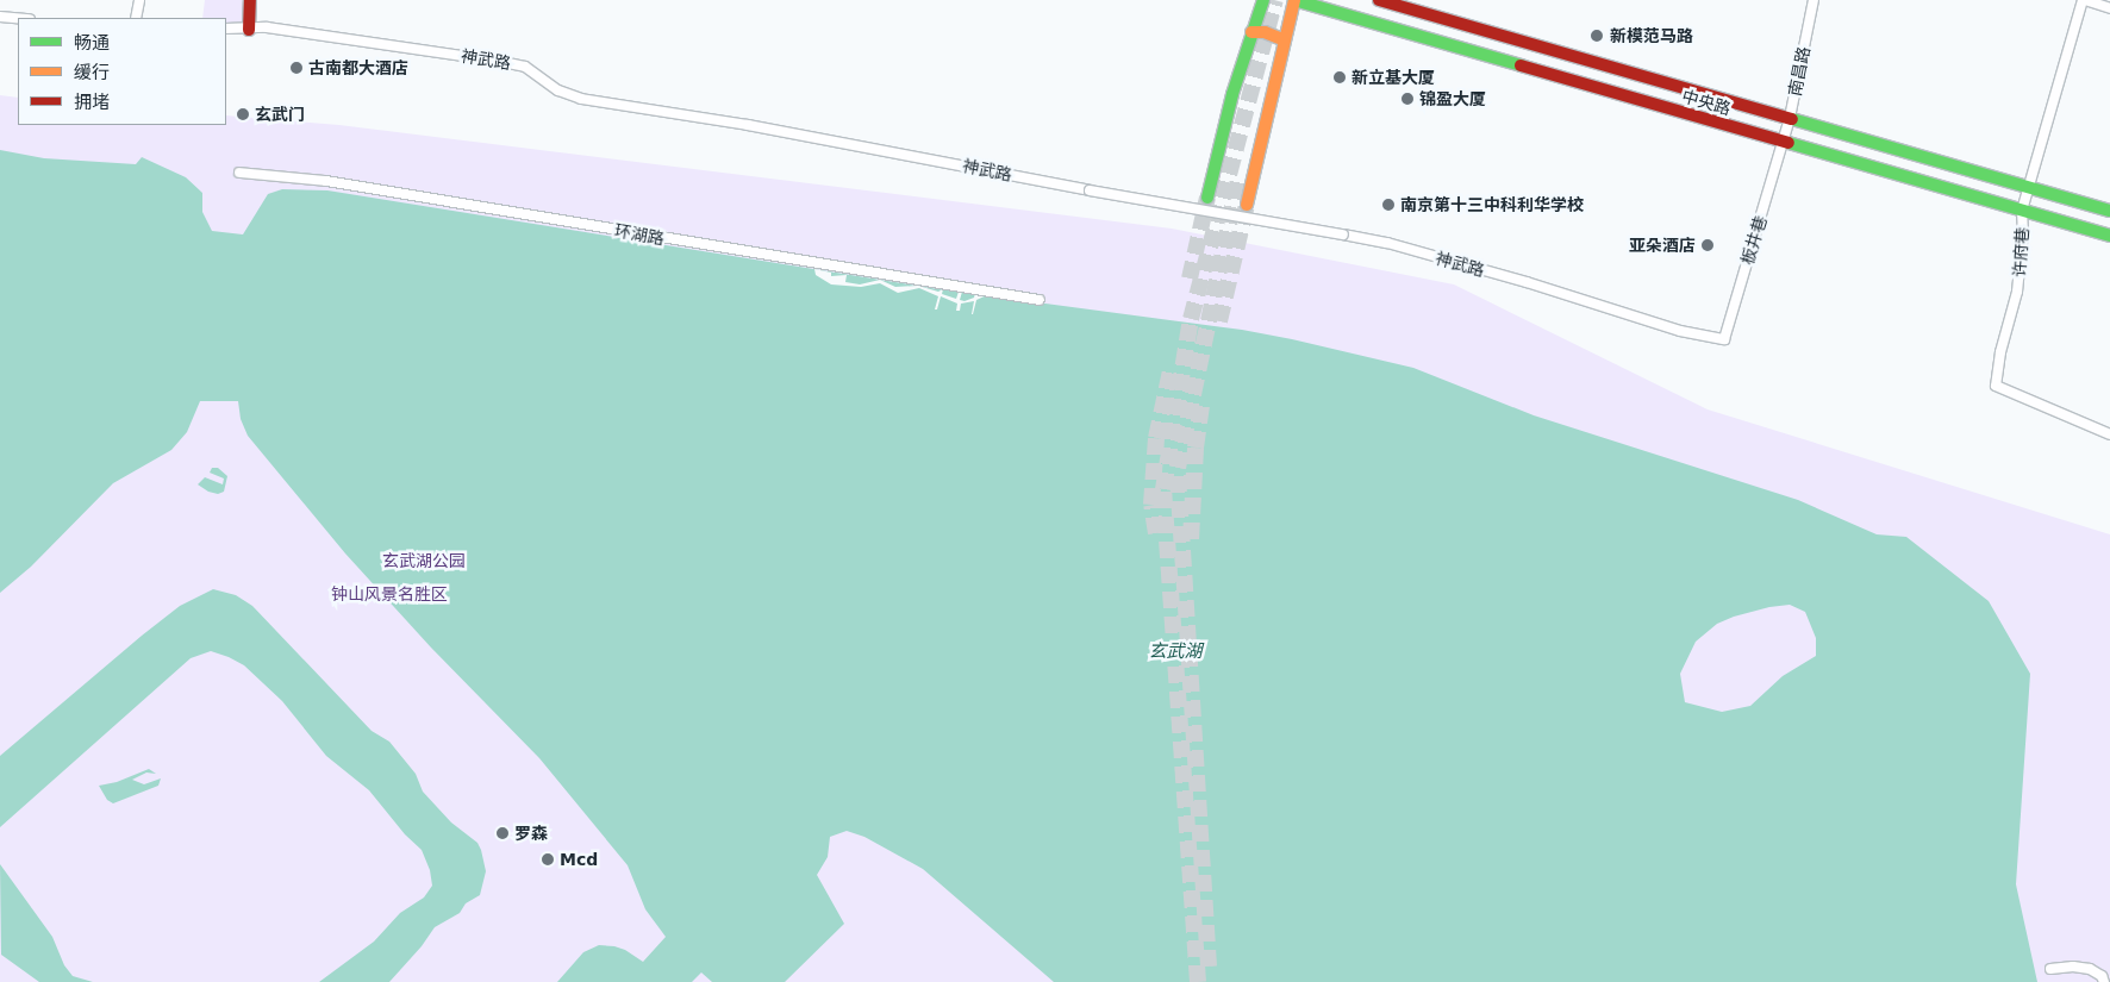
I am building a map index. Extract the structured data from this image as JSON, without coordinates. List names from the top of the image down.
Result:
{
  "streets": {
    "main road": ["中央路"],
    "street": [
      "神武路",
      "南昌路",
      "环湖路",
      "板井巷",
      "许府巷"
    ]
  },
  "crossings": [
    ["神武路", "板井巷"],
    ["南昌路", "中央路"],
    ["南昌路", "板井巷"],
    ["中央路", "板井巷"],
    ["中央路", "许府巷"]
  ],
  "water": ["玄武湖"],
  "parks": ["玄武湖公园", "钟山风景名胜区"],
  "places": [
    "新模范马路",
    "古南都大酒店",
    "新立基大厦",
    "锦盈大厦",
    "玄武门",
    "南京第十三中科利华学校",
    "亚朵酒店",
    "罗森",
    "Mcd"
  ],
  "legend": ["畅通", "缓行", "拥堵"]
}
